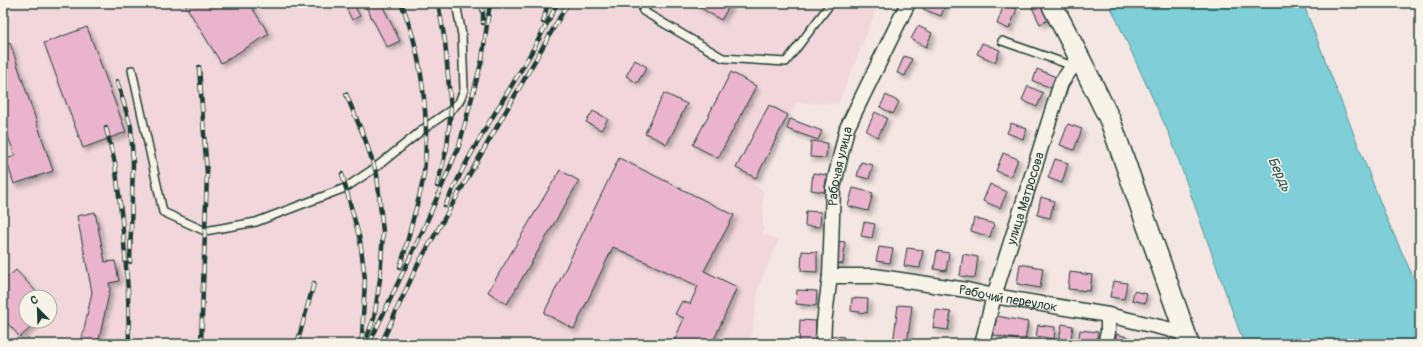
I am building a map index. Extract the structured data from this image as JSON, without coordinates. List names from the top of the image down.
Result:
{
  "streets": {
    "street": ["Рабочая улица", "улица Матросова", "Рабочий переулок"]
  },
  "crossings": [
    ["Рабочая улица", "Рабочий переулок"],
    ["улица Матросова", "Рабочий переулок"]
  ],
  "water": ["Бердь"],
  "north": "top left"
}
